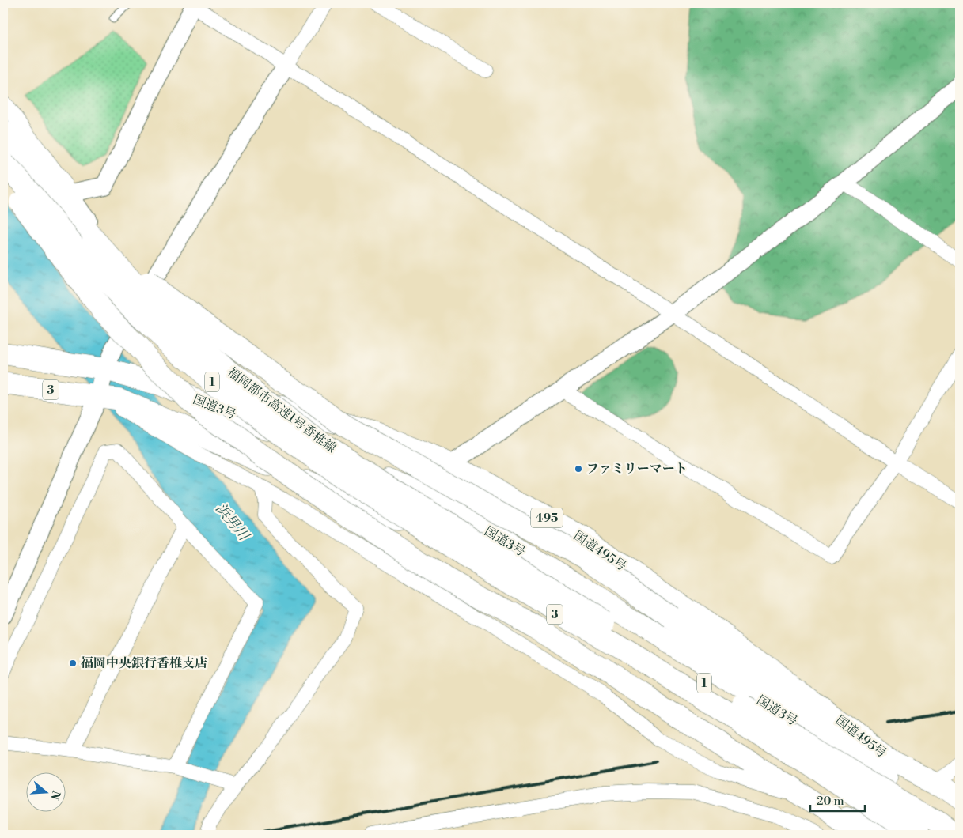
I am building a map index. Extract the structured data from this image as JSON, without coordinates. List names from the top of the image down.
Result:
{
  "streets": {
    "highway": [
      "1",
      "3",
      "国道3号",
      "福岡都市高速1号香椎線",
      "495",
      "国道495号"
    ]
  },
  "crossings": [
    ["1", "福岡都市高速1号香椎線"],
    ["国道3号", "国道495号"]
  ],
  "water": ["浜男川"],
  "places": ["ファミリーマート", "福岡中央銀行香椎支店"],
  "scale_bar": "20 m",
  "north": "right"
}
